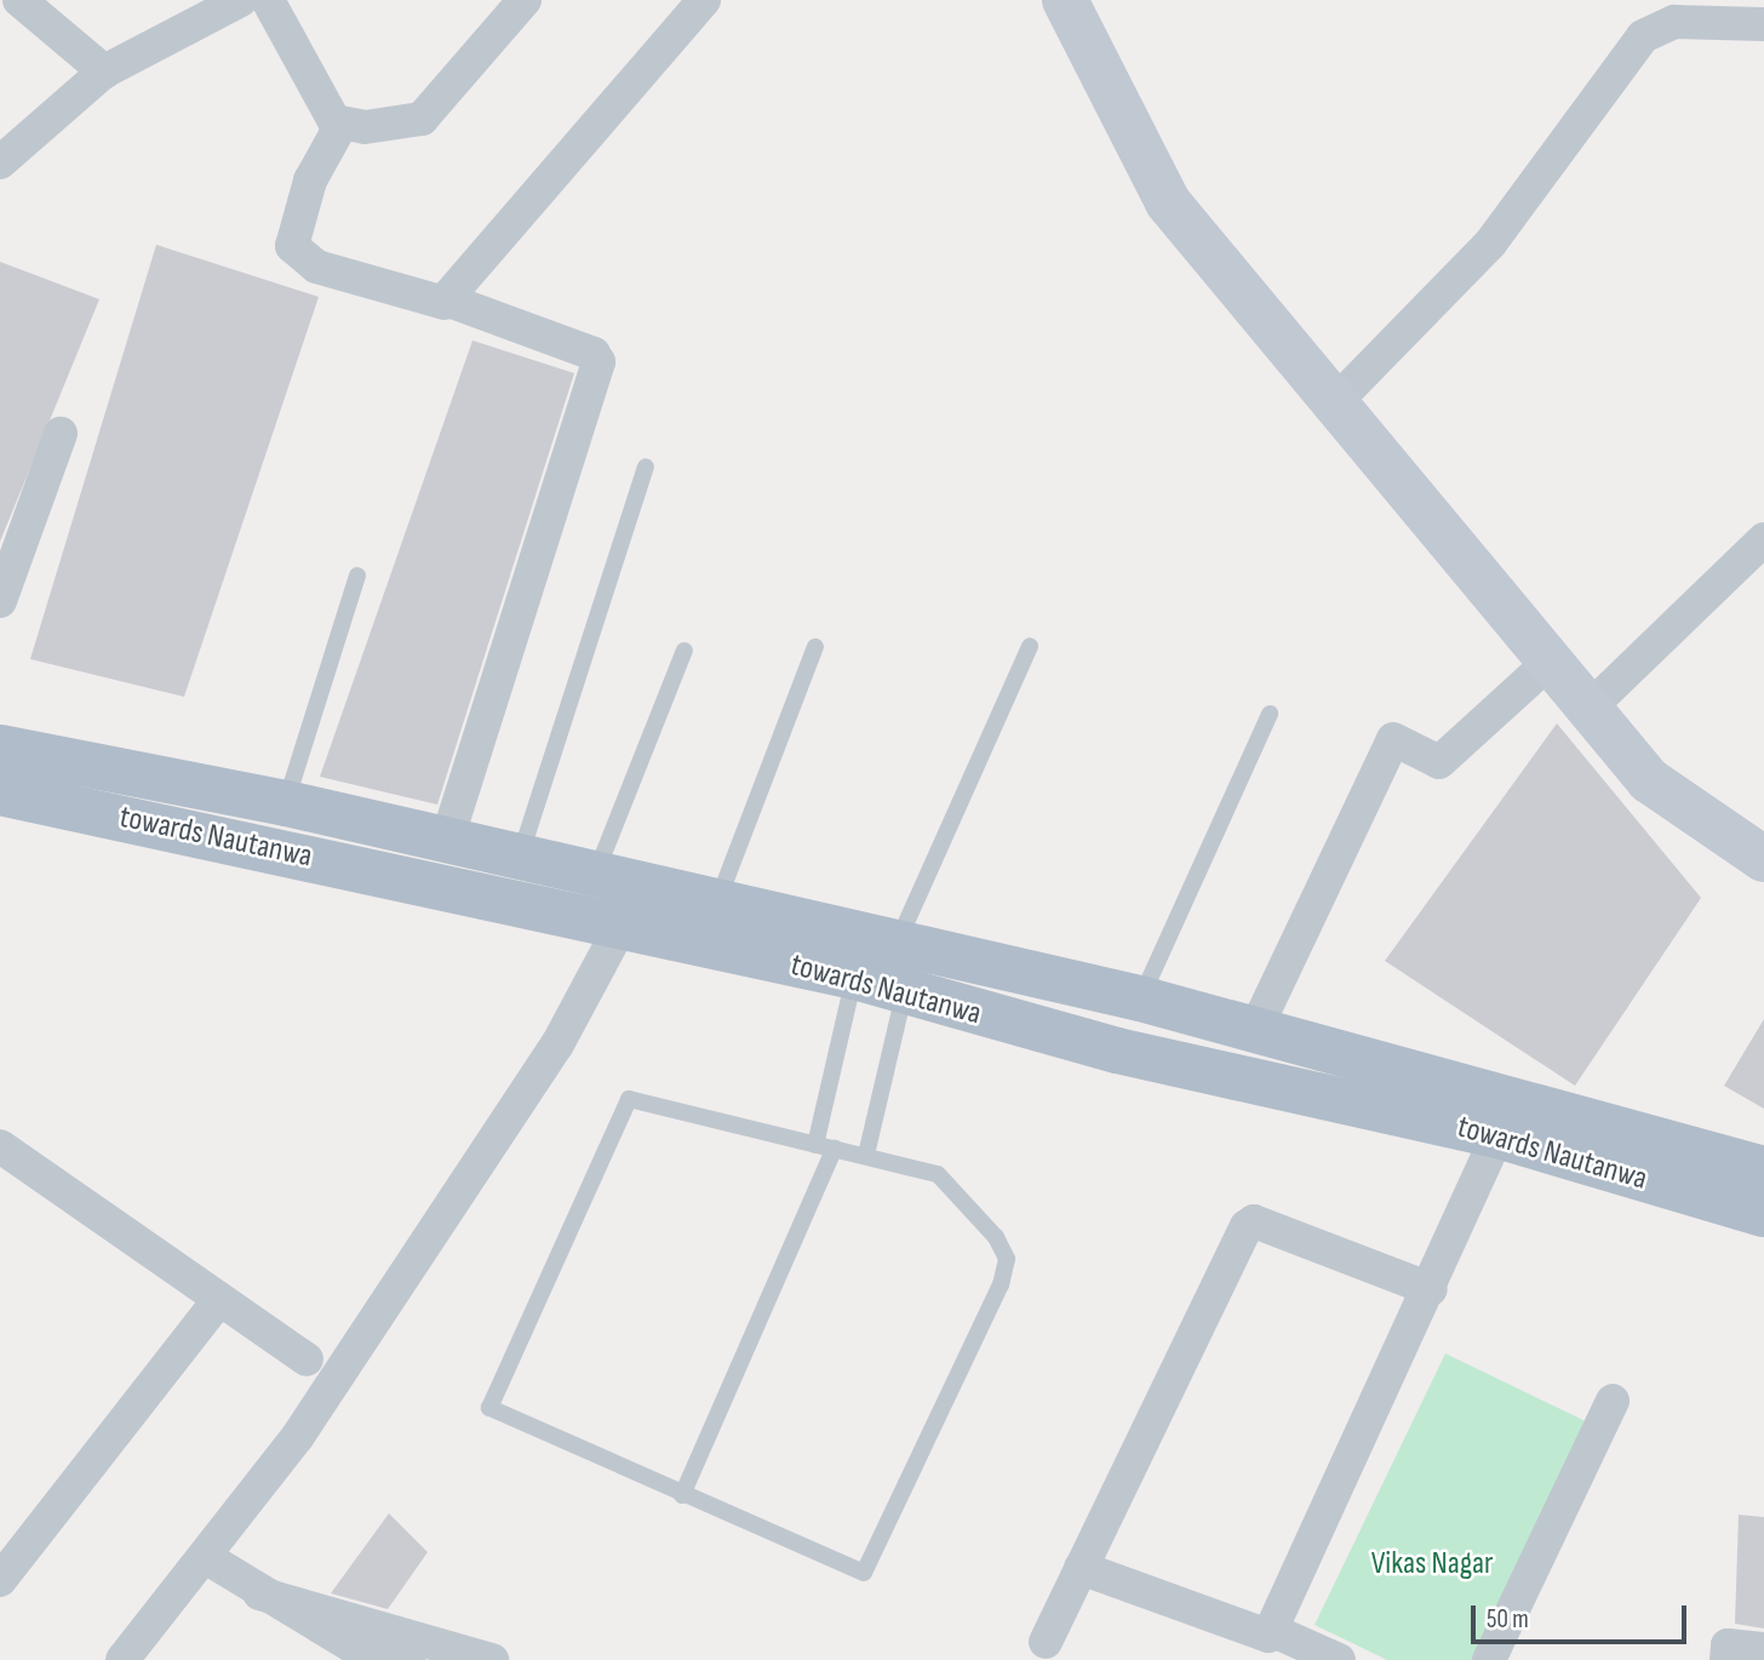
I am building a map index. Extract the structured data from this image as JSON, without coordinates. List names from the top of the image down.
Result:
{
  "streets": {
    "main road": ["towards Nautanwa"]
  },
  "parks": ["Vikas Nagar"],
  "scale_bar": "50 m"
}
